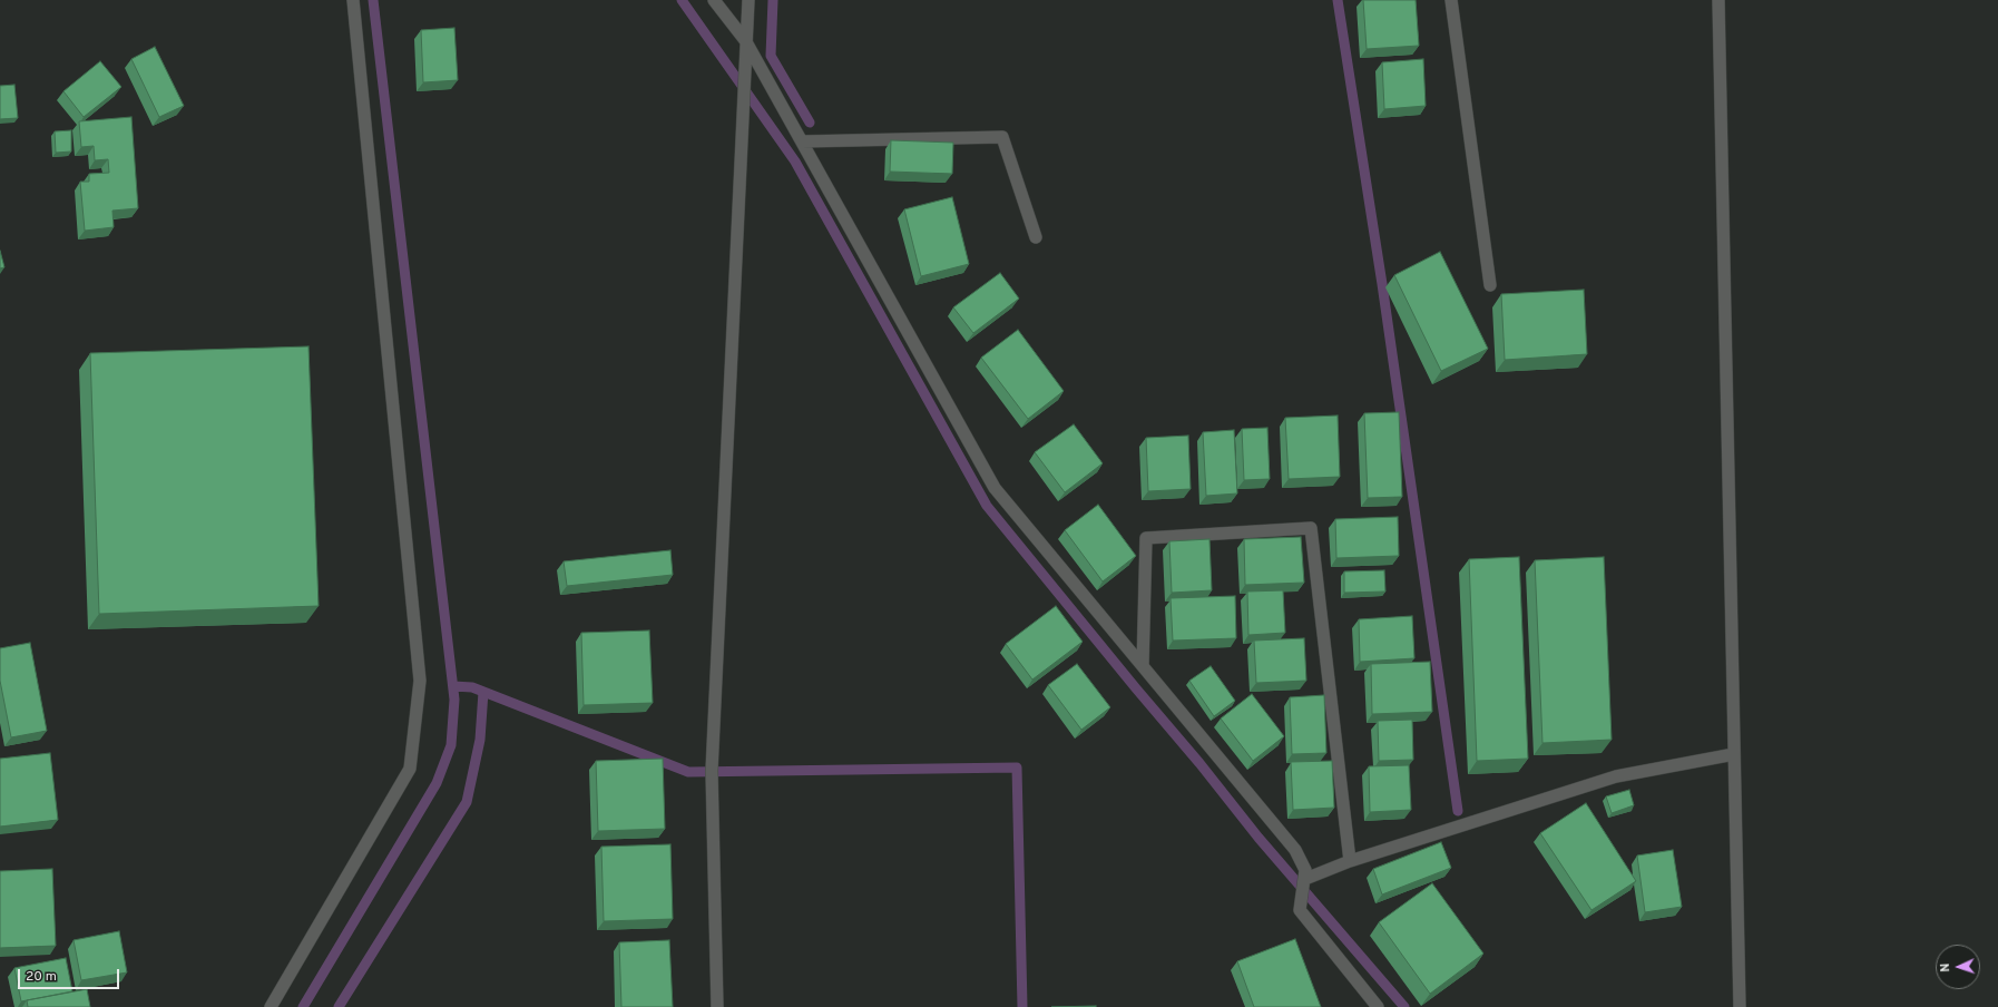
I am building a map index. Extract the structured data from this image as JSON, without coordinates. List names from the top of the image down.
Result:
{
  "scale_bar": "20 m",
  "north": "left"
}
